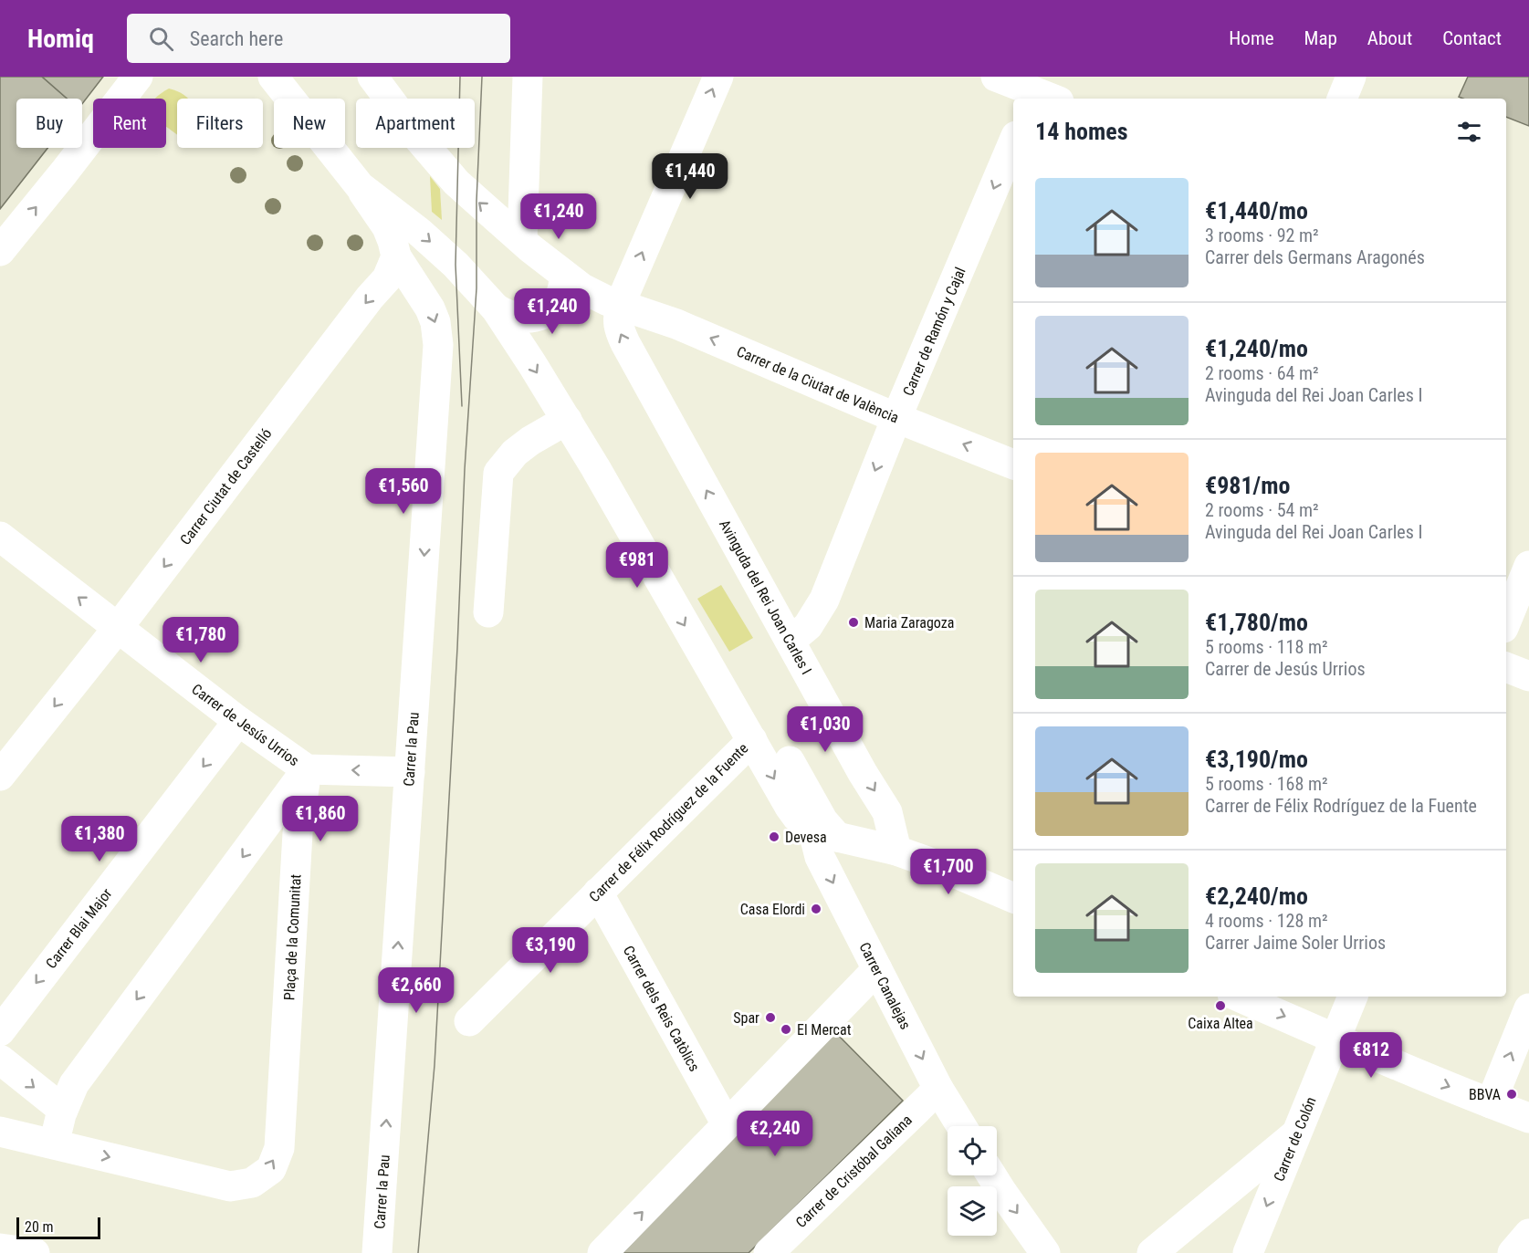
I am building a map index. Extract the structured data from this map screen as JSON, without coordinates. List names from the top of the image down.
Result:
{
  "streets": {
    "street": [
      "Carrer de Ramón y Cajal",
      "Carrer de la Ciutat de València",
      "Carrer Ciutat de Castelló",
      "Avinguda del Rei Joan Carles I",
      "Carrer de Jesús Urrios",
      "Carrer la Pau",
      "Carrer de Félix Rodríguez de la Fuente",
      "Carrer Blai Major",
      "Plaça de la Comunitat",
      "Carrer Canalejas",
      "Carrer dels Reis Catòlics",
      "Carrer de Colón",
      "Carrer de Cristóbal Galiana"
    ]
  },
  "crossings": [
    ["Carrer de Ramón y Cajal", "Carrer de la Ciutat de València"],
    ["Carrer de Ramón y Cajal", "Avinguda del Rei Joan Carles I"],
    ["Carrer de la Ciutat de València", "Avinguda del Rei Joan Carles I"],
    ["Carrer Ciutat de Castelló", "Carrer de Jesús Urrios"],
    ["Carrer Ciutat de Castelló", "Carrer la Pau"],
    ["Carrer de Jesús Urrios", "Carrer la Pau"],
    ["Carrer de Jesús Urrios", "Carrer Blai Major"],
    ["Carrer de Jesús Urrios", "Plaça de la Comunitat"],
    ["Carrer de Félix Rodríguez de la Fuente", "Carrer dels Reis Catòlics"],
    ["Carrer Canalejas", "Carrer de Cristóbal Galiana"]
  ],
  "one_way": [
    "Carrer de Ramón y Cajal",
    "Carrer de la Ciutat de València",
    "Carrer Ciutat de Castelló",
    "Carrer de Jesús Urrios",
    "Carrer de Colón"
  ],
  "places": [
    "Maria Zaragoza",
    "Devesa",
    "Casa Elordi",
    "Caixa Altea",
    "Spar",
    "El Mercat",
    "BBVA"
  ],
  "scale_bar": "20 m",
  "page": {
    "header": "Homiq",
    "search": "Search here",
    "nav": [
      "Home",
      "Map",
      "About",
      "Contact"
    ],
    "chip": [
      "Buy",
      "Rent",
      "Filters",
      "New",
      "Apartment"
    ],
    "heading": "14 homes",
    "price": [
      "€1,440",
      "€1,240",
      "€1,240",
      "€1,560",
      "€981",
      "€1,780",
      "€1,030",
      "€1,860",
      "€1,380",
      "€1,700",
      "€3,190",
      "€2,660",
      "€812",
      "€2,240"
    ],
    "list": [
      {
        "name": "€1,440/mo",
        "note": "3 rooms · 92 m² · Carrer dels Germans Aragonés"
      },
      {
        "name": "€1,240/mo",
        "note": "2 rooms · 64 m² · Avinguda del Rei Joan Carles I"
      },
      {
        "name": "€981/mo",
        "note": "2 rooms · 54 m² · Avinguda del Rei Joan Carles I"
      },
      {
        "name": "€1,780/mo",
        "note": "5 rooms · 118 m² · Carrer de Jesús Urrios"
      },
      {
        "name": "€3,190/mo",
        "note": "5 rooms · 168 m² · Carrer de Félix Rodríguez de la Fuente"
      },
      {
        "name": "€2,240/mo",
        "note": "4 rooms · 128 m² · Carrer Jaime Soler Urrios"
      }
    ],
    "scale": "20 m"
  }
}
